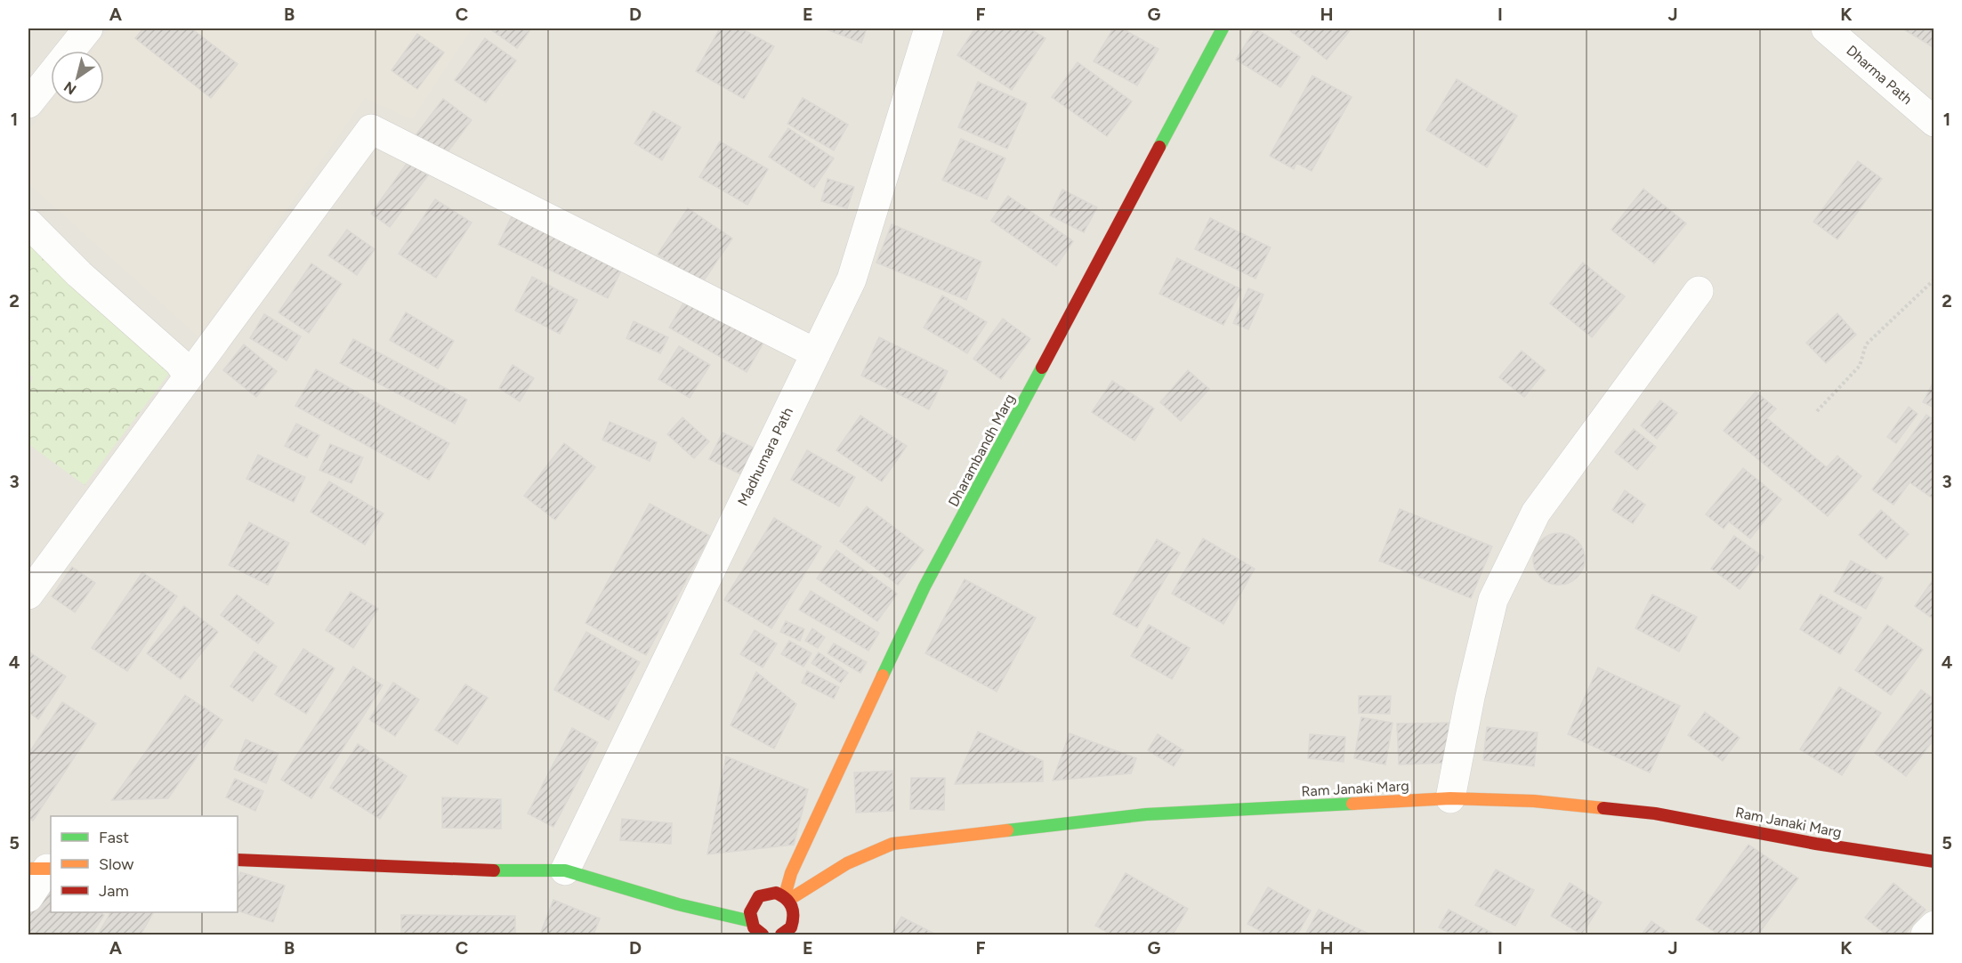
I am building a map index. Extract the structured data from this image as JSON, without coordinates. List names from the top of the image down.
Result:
{
  "streets": {
    "main road": ["Dharambandh Marg", "Ram Janaki Marg"],
    "street": ["Dharma Path", "Madhumara Path"]
  },
  "crossings": [
    ["Dharambandh Marg", "Ram Janaki Marg"]
  ],
  "legend": ["Fast", "Slow", "Jam"],
  "north": "bottom left",
  "grid": {
    "columns": [
      "A",
      "B",
      "C",
      "D",
      "E",
      "F",
      "G",
      "H",
      "I",
      "J",
      "K"
    ],
    "rows": [
      "1",
      "2",
      "3",
      "4",
      "5"
    ]
  }
}
